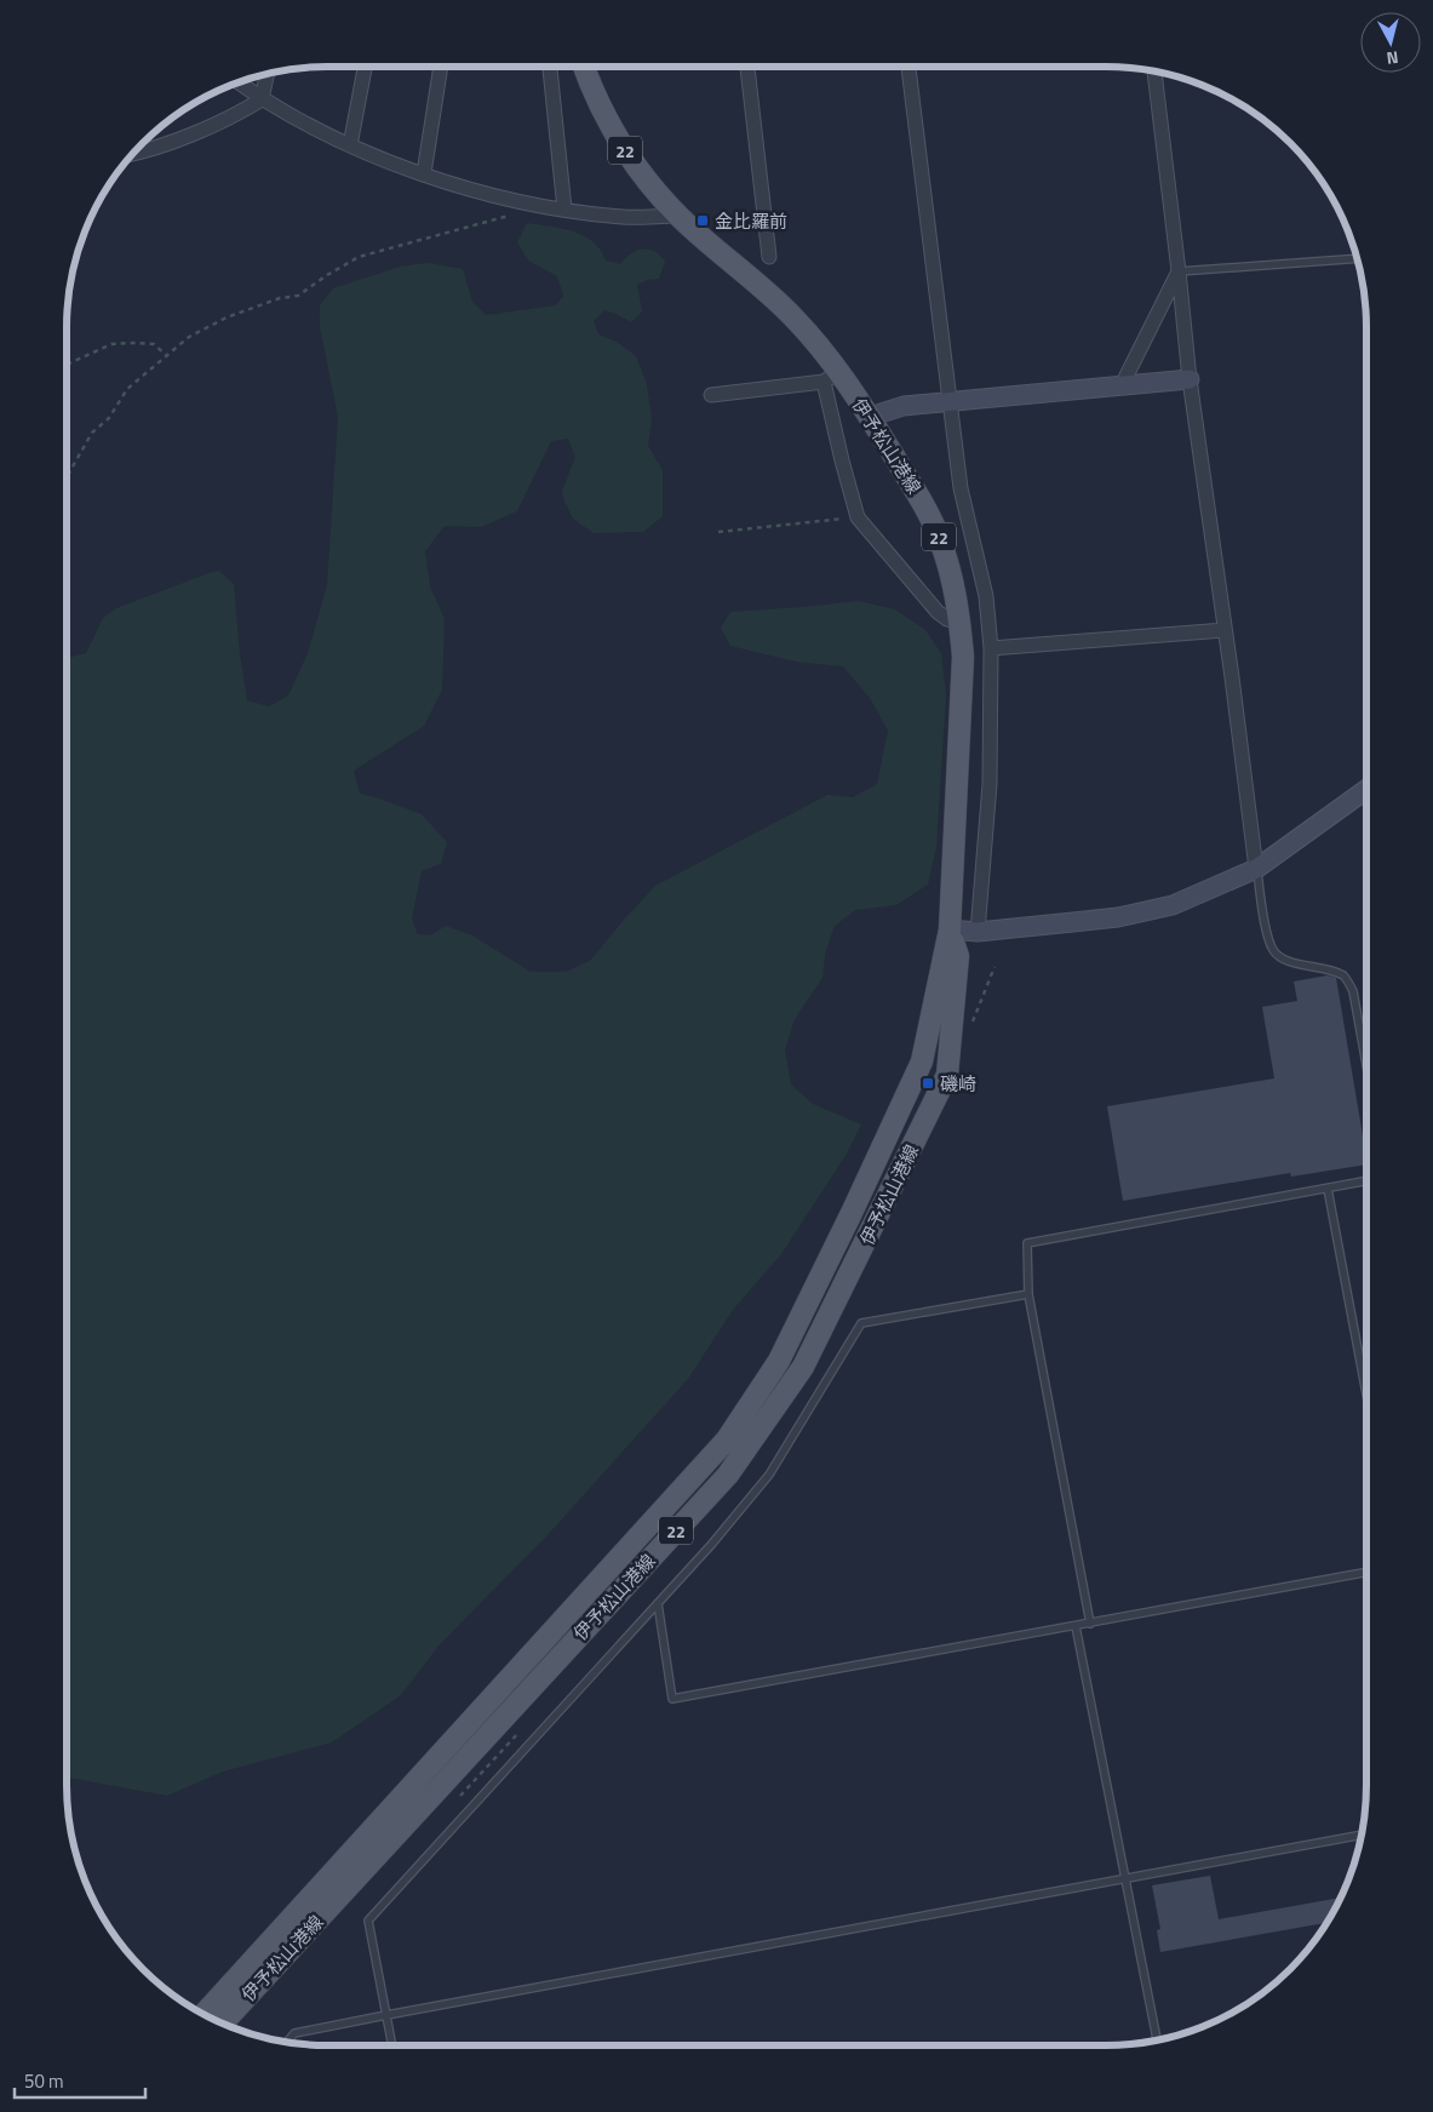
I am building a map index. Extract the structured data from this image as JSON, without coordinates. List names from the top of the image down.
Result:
{
  "streets": {
    "main road": ["22", "伊予松山港線"]
  },
  "places": {
    "transit": ["金比羅前", "磯崎"]
  },
  "scale_bar": "50 m",
  "north": "bottom"
}
